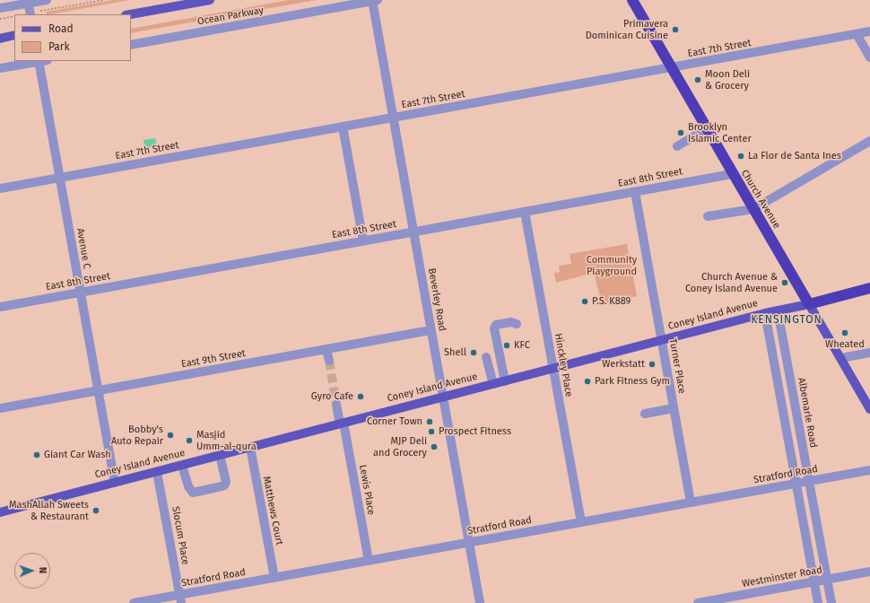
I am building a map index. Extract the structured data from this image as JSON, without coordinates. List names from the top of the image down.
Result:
{
  "streets": {
    "highway": ["Church Avenue", "Coney Island Avenue"],
    "main road": ["Ocean Parkway"],
    "street": [
      "East 7th Street",
      "East 8th Street",
      "Avenue C",
      "Beverley Road",
      "East 9th Street",
      "Hinckley Place",
      "Turner Place",
      "Albemarle Road",
      "Stratford Road",
      "Lewis Place",
      "Matthews Court",
      "Slocum Place",
      "Westminster Road"
    ]
  },
  "crossings": [
    ["Ocean Parkway", "Beverley Road"],
    ["East 7th Street", "Church Avenue"],
    ["East 7th Street", "Avenue C"],
    ["East 7th Street", "Beverley Road"],
    ["East 8th Street", "Church Avenue"],
    ["East 8th Street", "Avenue C"],
    ["East 8th Street", "Beverley Road"],
    ["East 8th Street", "Hinckley Place"],
    ["East 8th Street", "Turner Place"],
    ["Church Avenue", "Coney Island Avenue"],
    ["Avenue C", "Coney Island Avenue"],
    ["Avenue C", "East 9th Street"],
    ["Beverley Road", "Coney Island Avenue"],
    ["Beverley Road", "East 9th Street"],
    ["Beverley Road", "Stratford Road"],
    ["Coney Island Avenue", "Hinckley Place"],
    ["Coney Island Avenue", "Turner Place"],
    ["Coney Island Avenue", "Albemarle Road"],
    ["Coney Island Avenue", "Lewis Place"],
    ["Coney Island Avenue", "Matthews Court"],
    ["Coney Island Avenue", "Slocum Place"],
    ["Hinckley Place", "Stratford Road"],
    ["Turner Place", "Stratford Road"],
    ["Albemarle Road", "Stratford Road"],
    ["Albemarle Road", "Westminster Road"],
    ["Stratford Road", "Lewis Place"],
    ["Stratford Road", "Matthews Court"],
    ["Stratford Road", "Slocum Place"]
  ],
  "districts": ["KENSINGTON"],
  "parks": ["Community Playground"],
  "places": [
    "Primavera Dominican Cuisine",
    "Moon Deli & Grocery",
    "Brooklyn Islamic Center",
    "La Flor de Santa Ines",
    "Church Avenue & Coney Island Avenue",
    "P.S. K889",
    "Wheated",
    "KFC",
    "Shell",
    "Werkstatt",
    "Park Fitness Gym",
    "Gyro Cafe",
    "Corner Town",
    "Prospect Fitness",
    "Bobby's Auto Repair",
    "Masjid Umm-al-qura",
    "MJP Deli and Grocery",
    "Giant Car Wash",
    "MashAllah Sweets & Restaurant"
  ],
  "legend": ["Road", "Park"],
  "north": "right"
}
